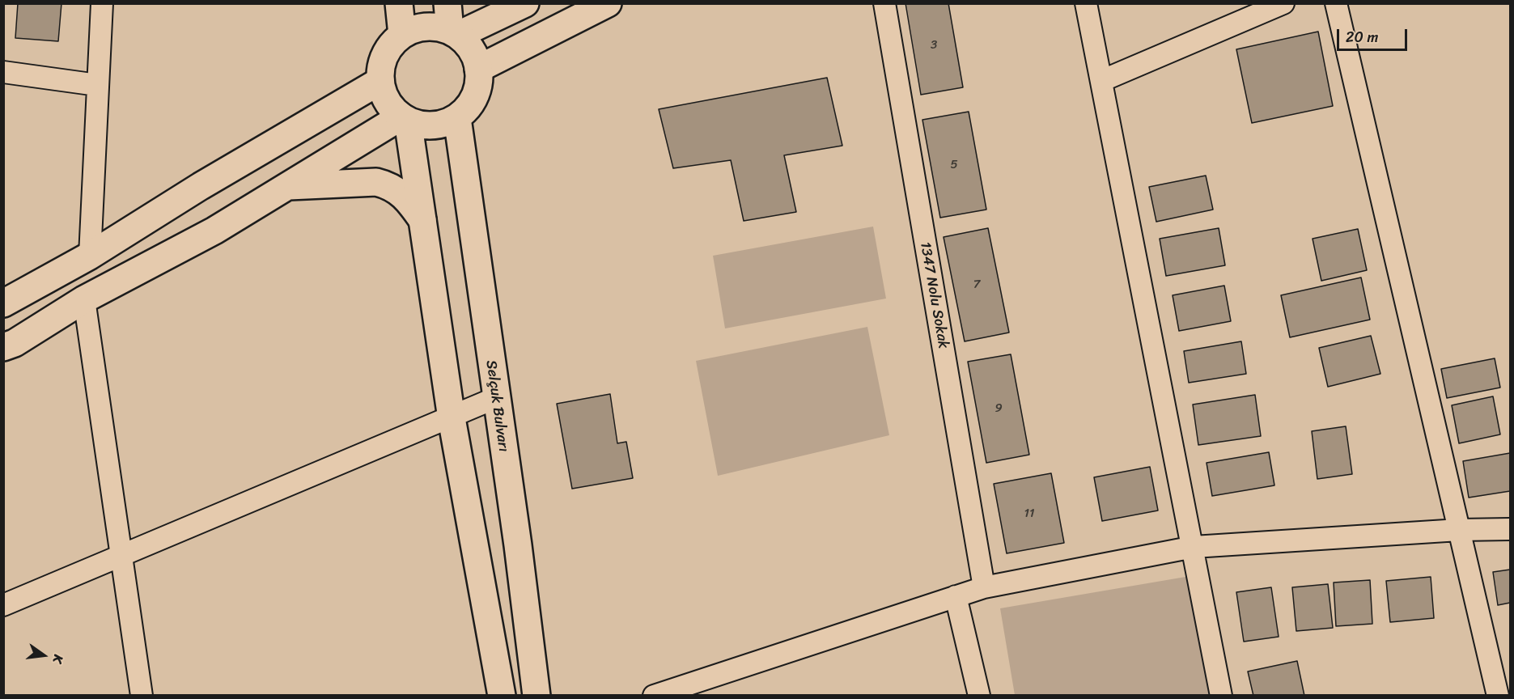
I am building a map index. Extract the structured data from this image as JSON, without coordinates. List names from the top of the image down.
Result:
{
  "streets": {
    "main road": ["Selçuk Bulvarı"],
    "street": ["1347 Nolu Sokak"]
  },
  "house_numbers": [
    "3",
    "5",
    "7",
    "9",
    "11"
  ],
  "scale_bar": "20 m",
  "north": "right"
}
